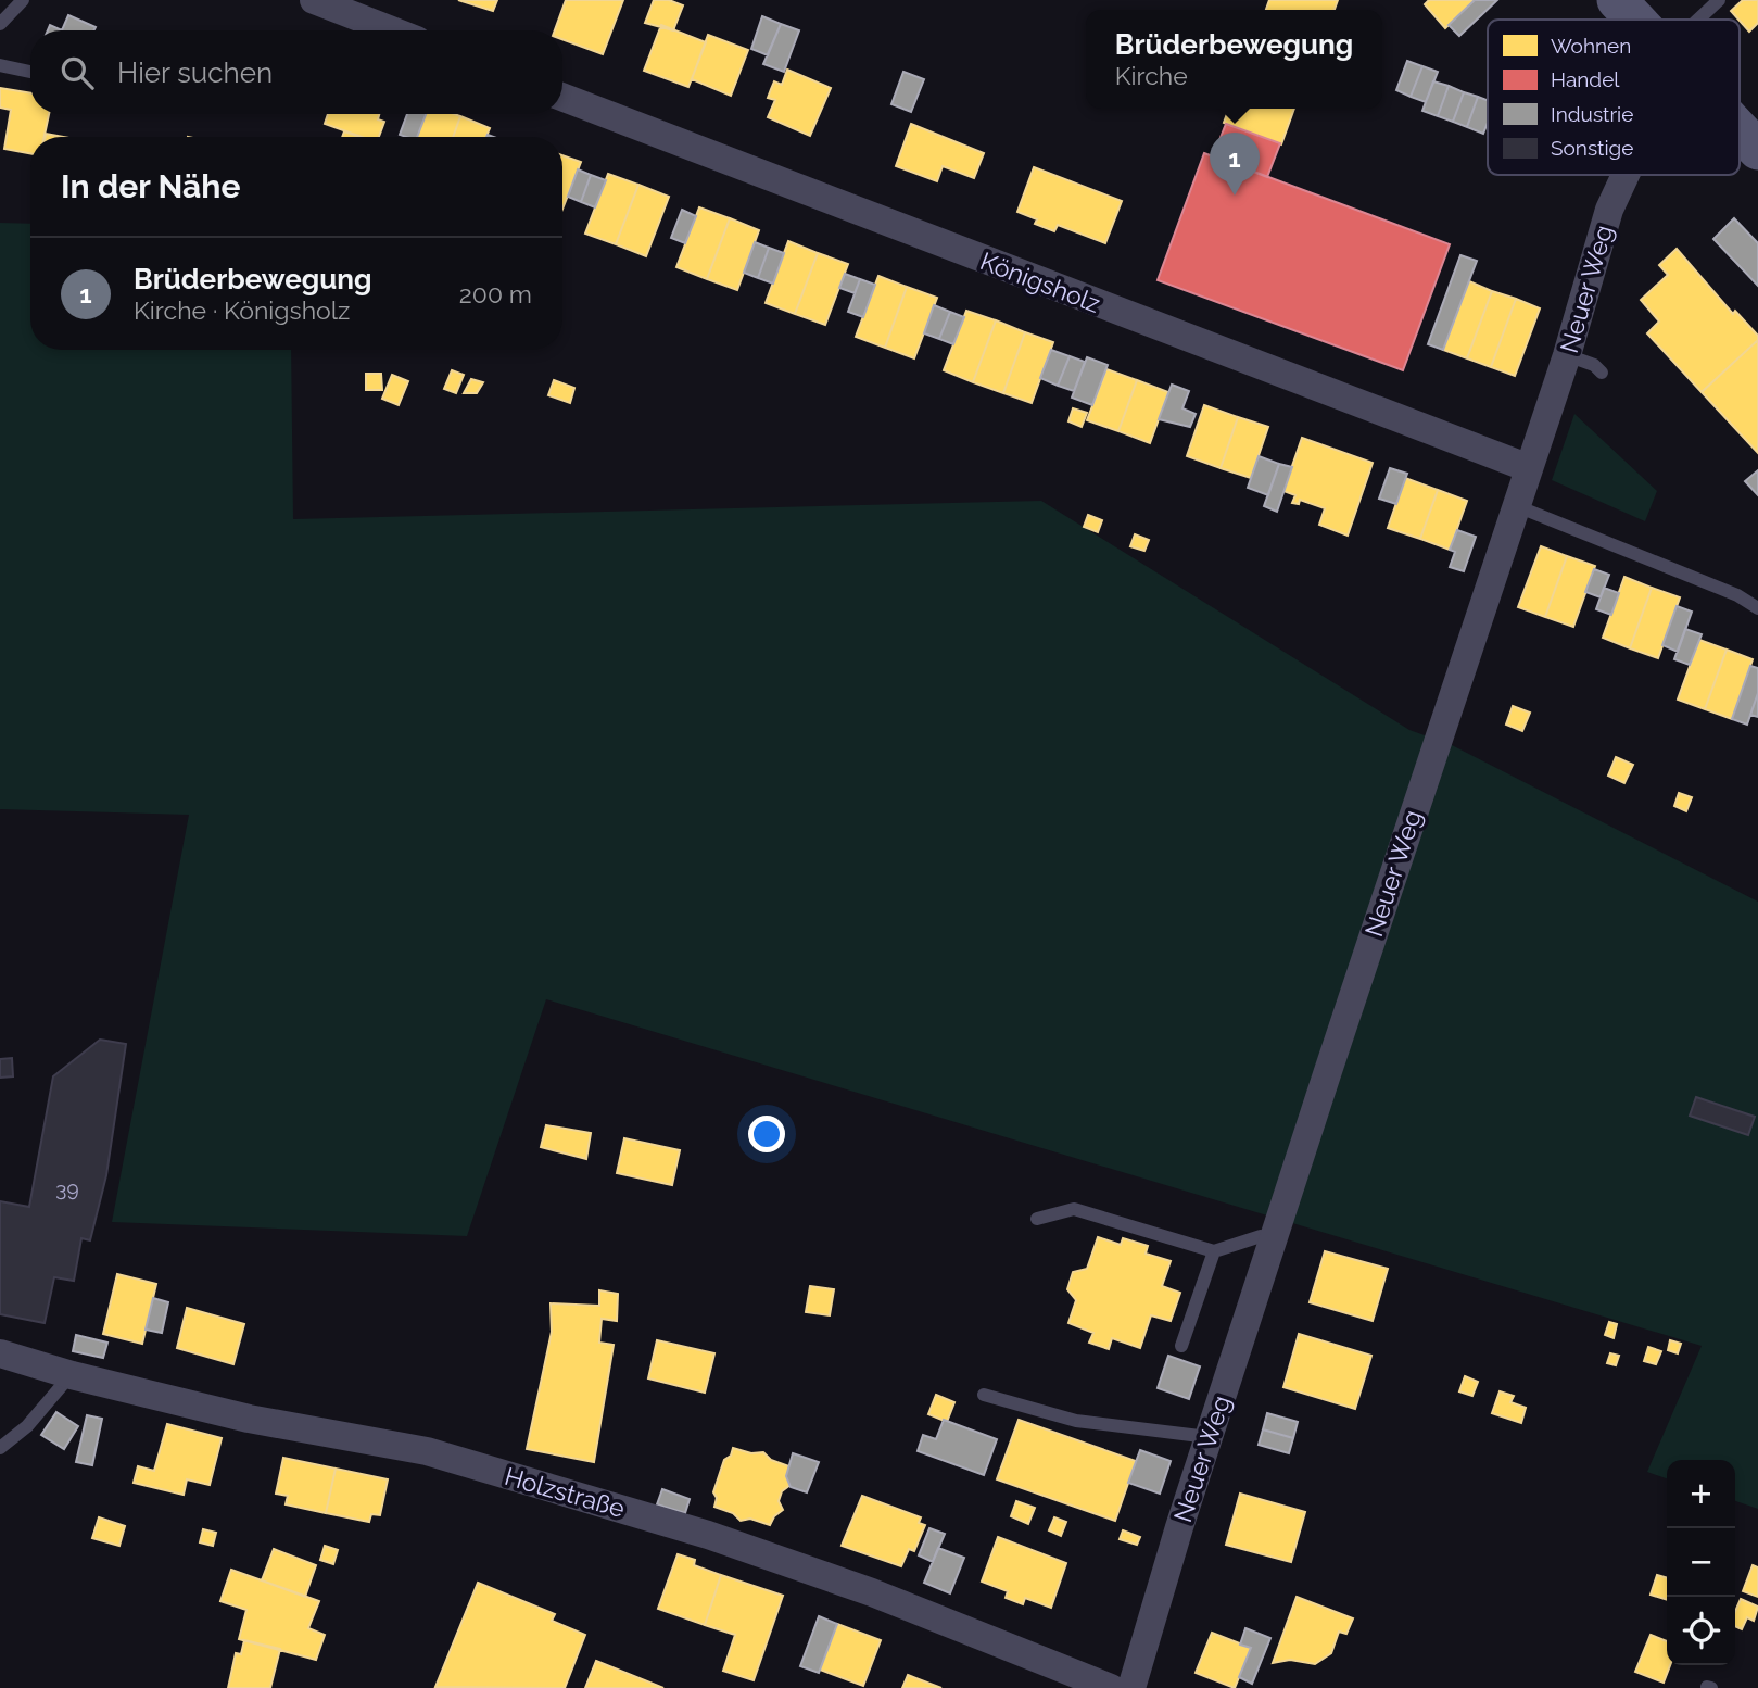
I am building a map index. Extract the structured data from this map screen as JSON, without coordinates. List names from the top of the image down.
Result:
{
  "streets": {
    "street": ["Königsholz", "Neuer Weg", "Holzstraße"]
  },
  "crossings": [
    ["Königsholz", "Neuer Weg"]
  ],
  "house_numbers": ["39"],
  "legend": [
    "Wohnen",
    "Handel",
    "Industrie",
    "Sonstige"
  ],
  "page": {
    "popup": ["Brüderbewegung", "Kirche"],
    "search": "Hier suchen",
    "pins": "1",
    "heading": "In der Nähe",
    "list": [
      {
        "mark": "1",
        "name": "Brüderbewegung",
        "note": "Kirche · Königsholz",
        "value": "200 m"
      }
    ],
    "map_buttons": ["+", "−"]
  }
}
